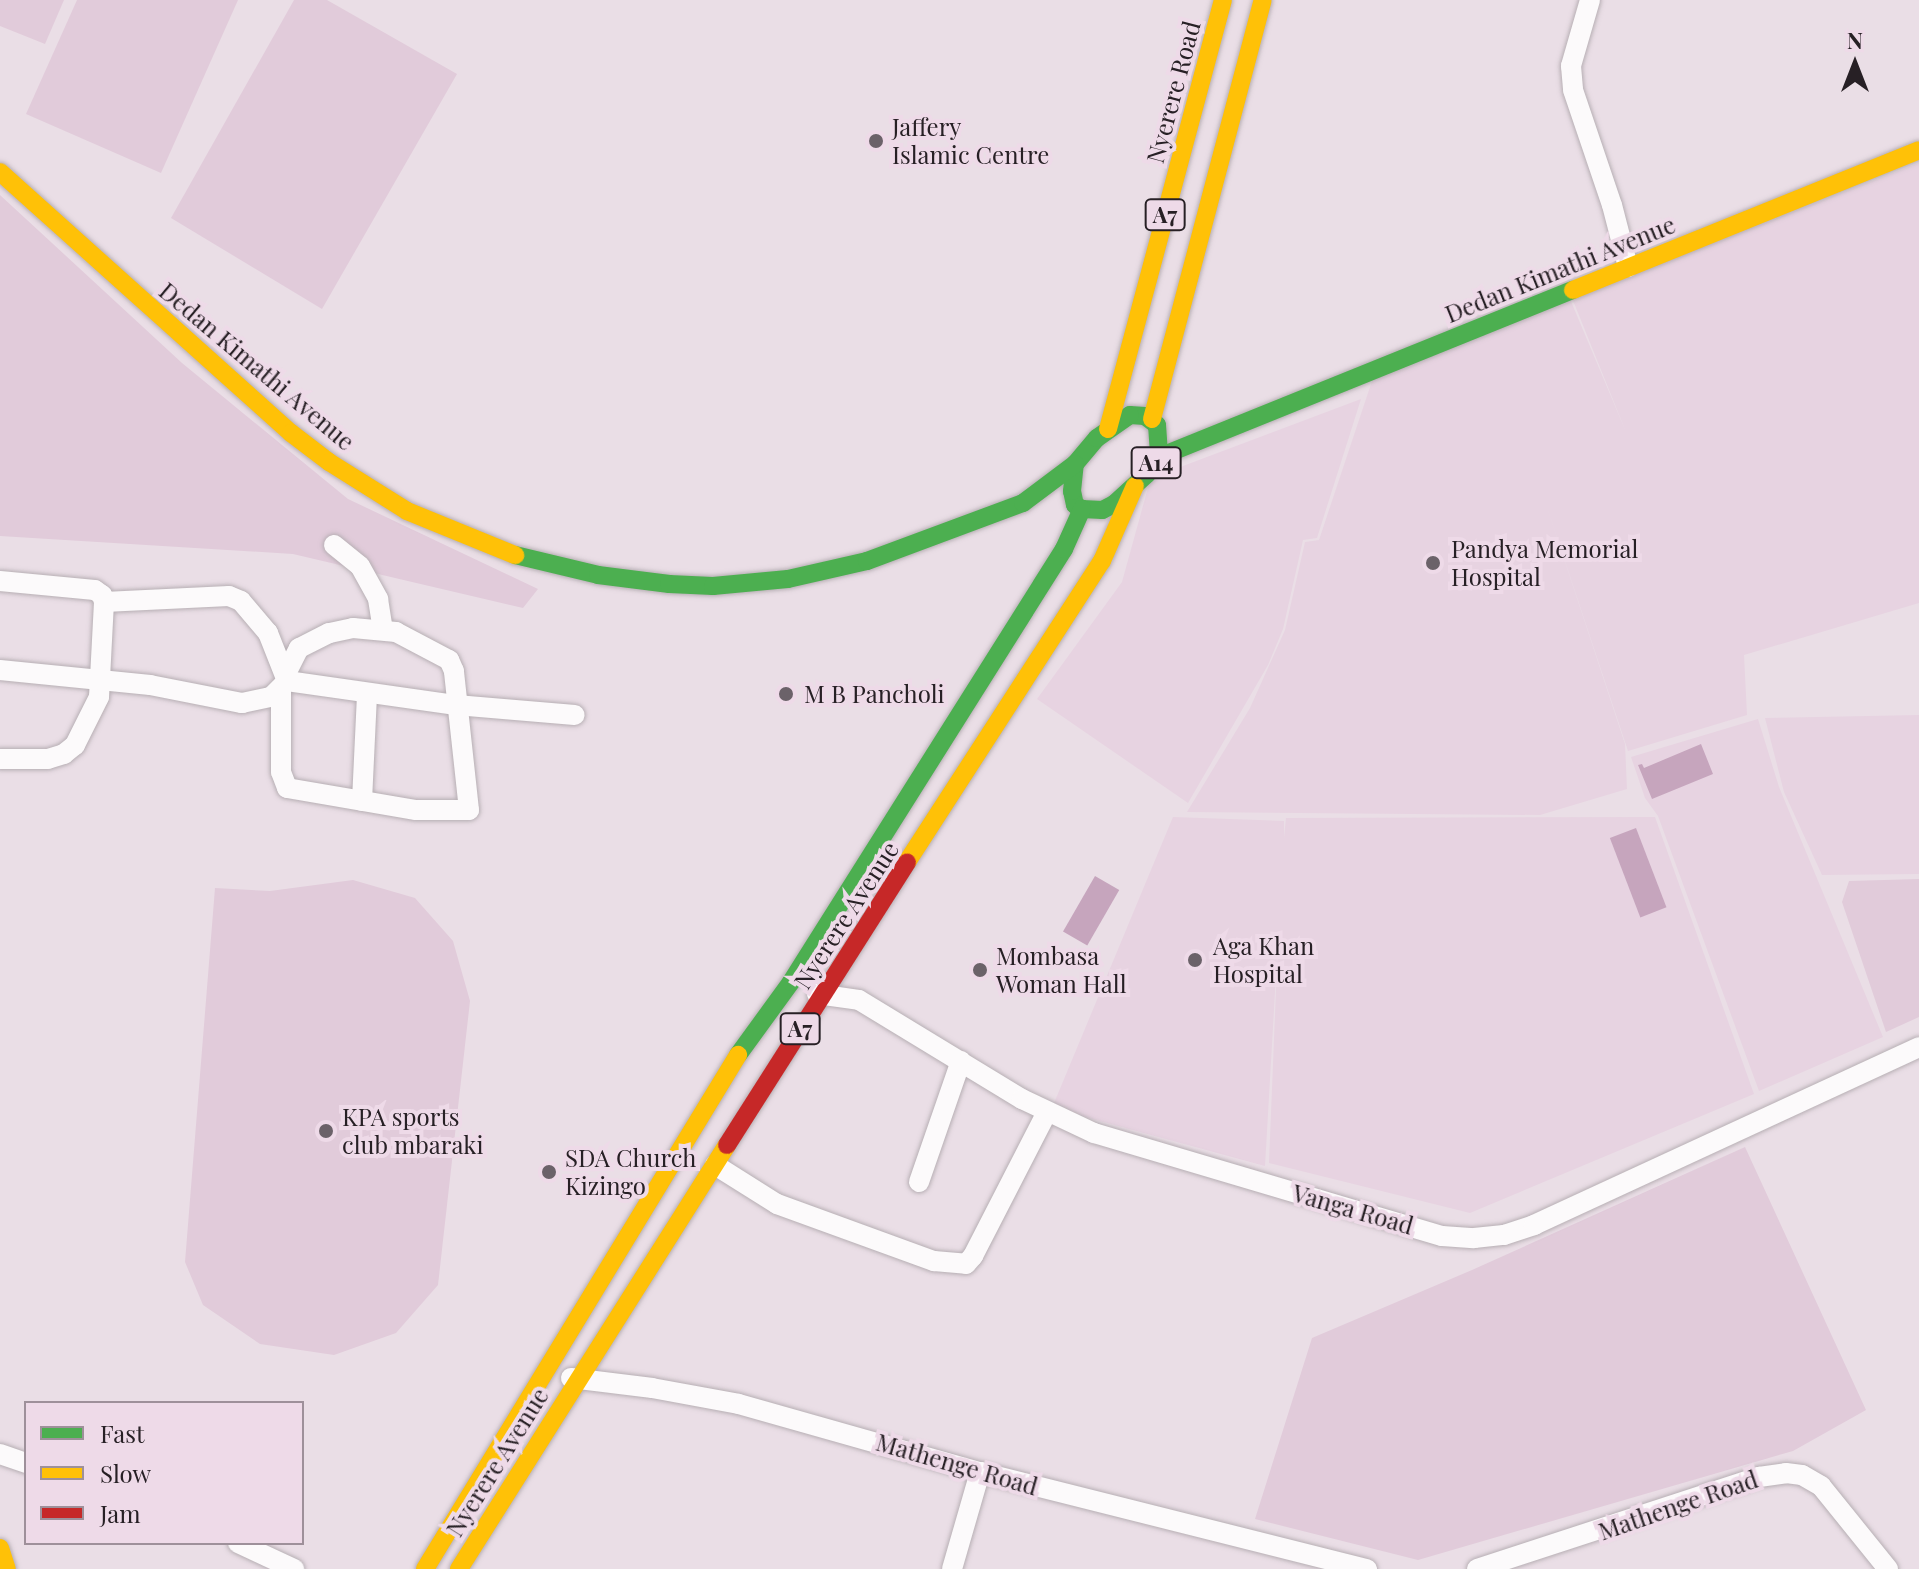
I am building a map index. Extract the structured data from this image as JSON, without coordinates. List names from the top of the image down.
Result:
{
  "streets": {
    "main road": [
      "Nyerere Road",
      "A7",
      "Dedan Kimathi Avenue",
      "A14",
      "Nyerere Avenue"
    ],
    "street": ["Vanga Road", "Mathenge Road"]
  },
  "crossings": [
    ["Nyerere Road", "Dedan Kimathi Avenue"],
    ["Nyerere Road", "A14"],
    ["Dedan Kimathi Avenue", "A14"],
    ["A14", "Nyerere Avenue"],
    ["Nyerere Avenue", "Vanga Road"],
    ["Nyerere Avenue", "Mathenge Road"]
  ],
  "places": [
    "Jaffery Islamic Centre",
    "Pandya Memorial Hospital",
    "M B Pancholi",
    "Aga Khan Hospital",
    "Mombasa Woman Hall",
    "KPA sports club mbaraki",
    "SDA Church Kizingo"
  ],
  "legend": ["Fast", "Slow", "Jam"],
  "north": "top"
}
